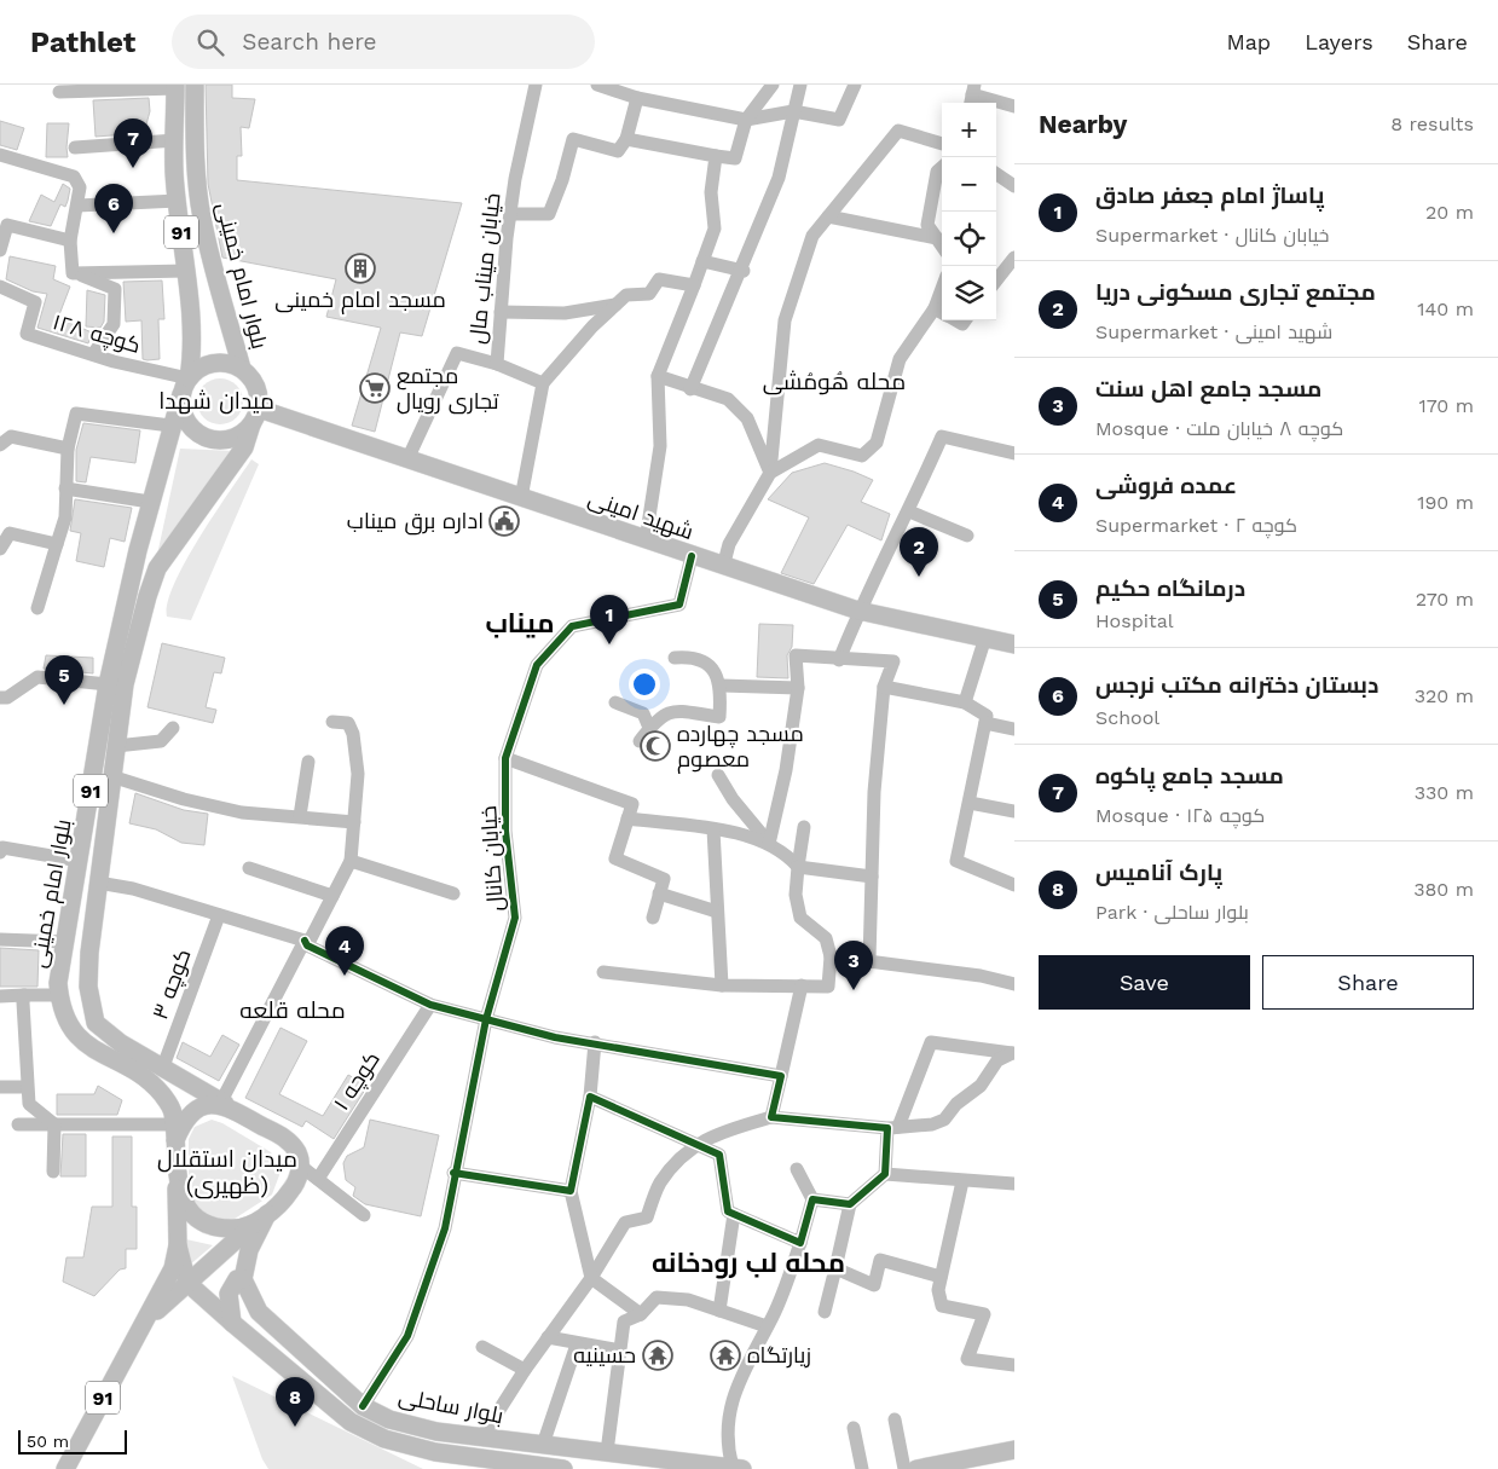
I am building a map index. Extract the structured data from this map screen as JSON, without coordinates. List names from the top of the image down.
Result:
{
  "streets": {
    "main road": [
      "91",
      "بلوار امام خمینی",
      "شهید امینی",
      "بلوار ساحلی"
    ],
    "street": [
      "خیابان میناب مال",
      "کوچه ۱۲۸",
      "خیابان کانال",
      "کوچه ۳",
      "کوچه ۱"
    ]
  },
  "crossings": [
    ["91", "بلوار امام خمینی"],
    ["91", "کوچه ۱۲۸"],
    ["91", "شهید امینی"],
    ["91", "بلوار ساحلی"],
    ["بلوار امام خمینی", "کوچه ۱۲۸"],
    ["بلوار امام خمینی", "شهید امینی"],
    ["بلوار امام خمینی", "کوچه ۳"],
    ["کوچه ۱۲۸", "شهید امینی"],
    ["شهید امینی", "خیابان کانال"],
    ["خیابان کانال", "بلوار ساحلی"]
  ],
  "districts": [
    "محله هُومُشی",
    "میدان شهدا",
    "میناب",
    "محله قلعه",
    "میدان استقلال (ظهیری)",
    "محله لب رودخانه"
  ],
  "places": {
    "building": ["مسجد امام خمینی"],
    "supermarket": ["مجتمع تجاری رویال"],
    "public building": ["اداره برق میناب"],
    "mosque": ["مسجد چهارده معصوم"],
    "temple": ["حسینیه", "زیارتگاه"]
  },
  "scale_bar": "50 m",
  "page": {
    "header": "Pathlet",
    "search": "Search here",
    "nav": ["Map", "Layers", "Share"],
    "heading": ["Nearby", "8 results"],
    "map_buttons": ["+", "−"],
    "pins": [
      "7",
      "6",
      "2",
      "1",
      "5",
      "4",
      "3",
      "8"
    ],
    "list": [
      {
        "mark": "1",
        "name": "پاساژ امام جعفر صادق",
        "note": "Supermarket · خیابان کانال",
        "value": "20 m"
      },
      {
        "mark": "2",
        "name": "مجتمع تجاری مسکونی دریا",
        "note": "Supermarket · شهید امینی",
        "value": "140 m"
      },
      {
        "mark": "3",
        "name": "مسجد جامع اهل سنت",
        "note": "Mosque · کوچه ۸ خیابان ملت",
        "value": "170 m"
      },
      {
        "mark": "4",
        "name": "عمده فروشی",
        "note": "Supermarket · کوچه ۲",
        "value": "190 m"
      },
      {
        "mark": "5",
        "name": "درمانگاه حکیم",
        "note": "Hospital",
        "value": "270 m"
      },
      {
        "mark": "6",
        "name": "دبستان دخترانه مکتب نرجس",
        "note": "School",
        "value": "320 m"
      },
      {
        "mark": "7",
        "name": "مسجد جامع پاکوه",
        "note": "Mosque · کوچه ۱۲۵",
        "value": "330 m"
      },
      {
        "mark": "8",
        "name": "پارک آنامیس",
        "note": "Park · بلوار ساحلی",
        "value": "380 m"
      }
    ],
    "buttons": ["Save", "Share"],
    "scale": "50 m"
  }
}
